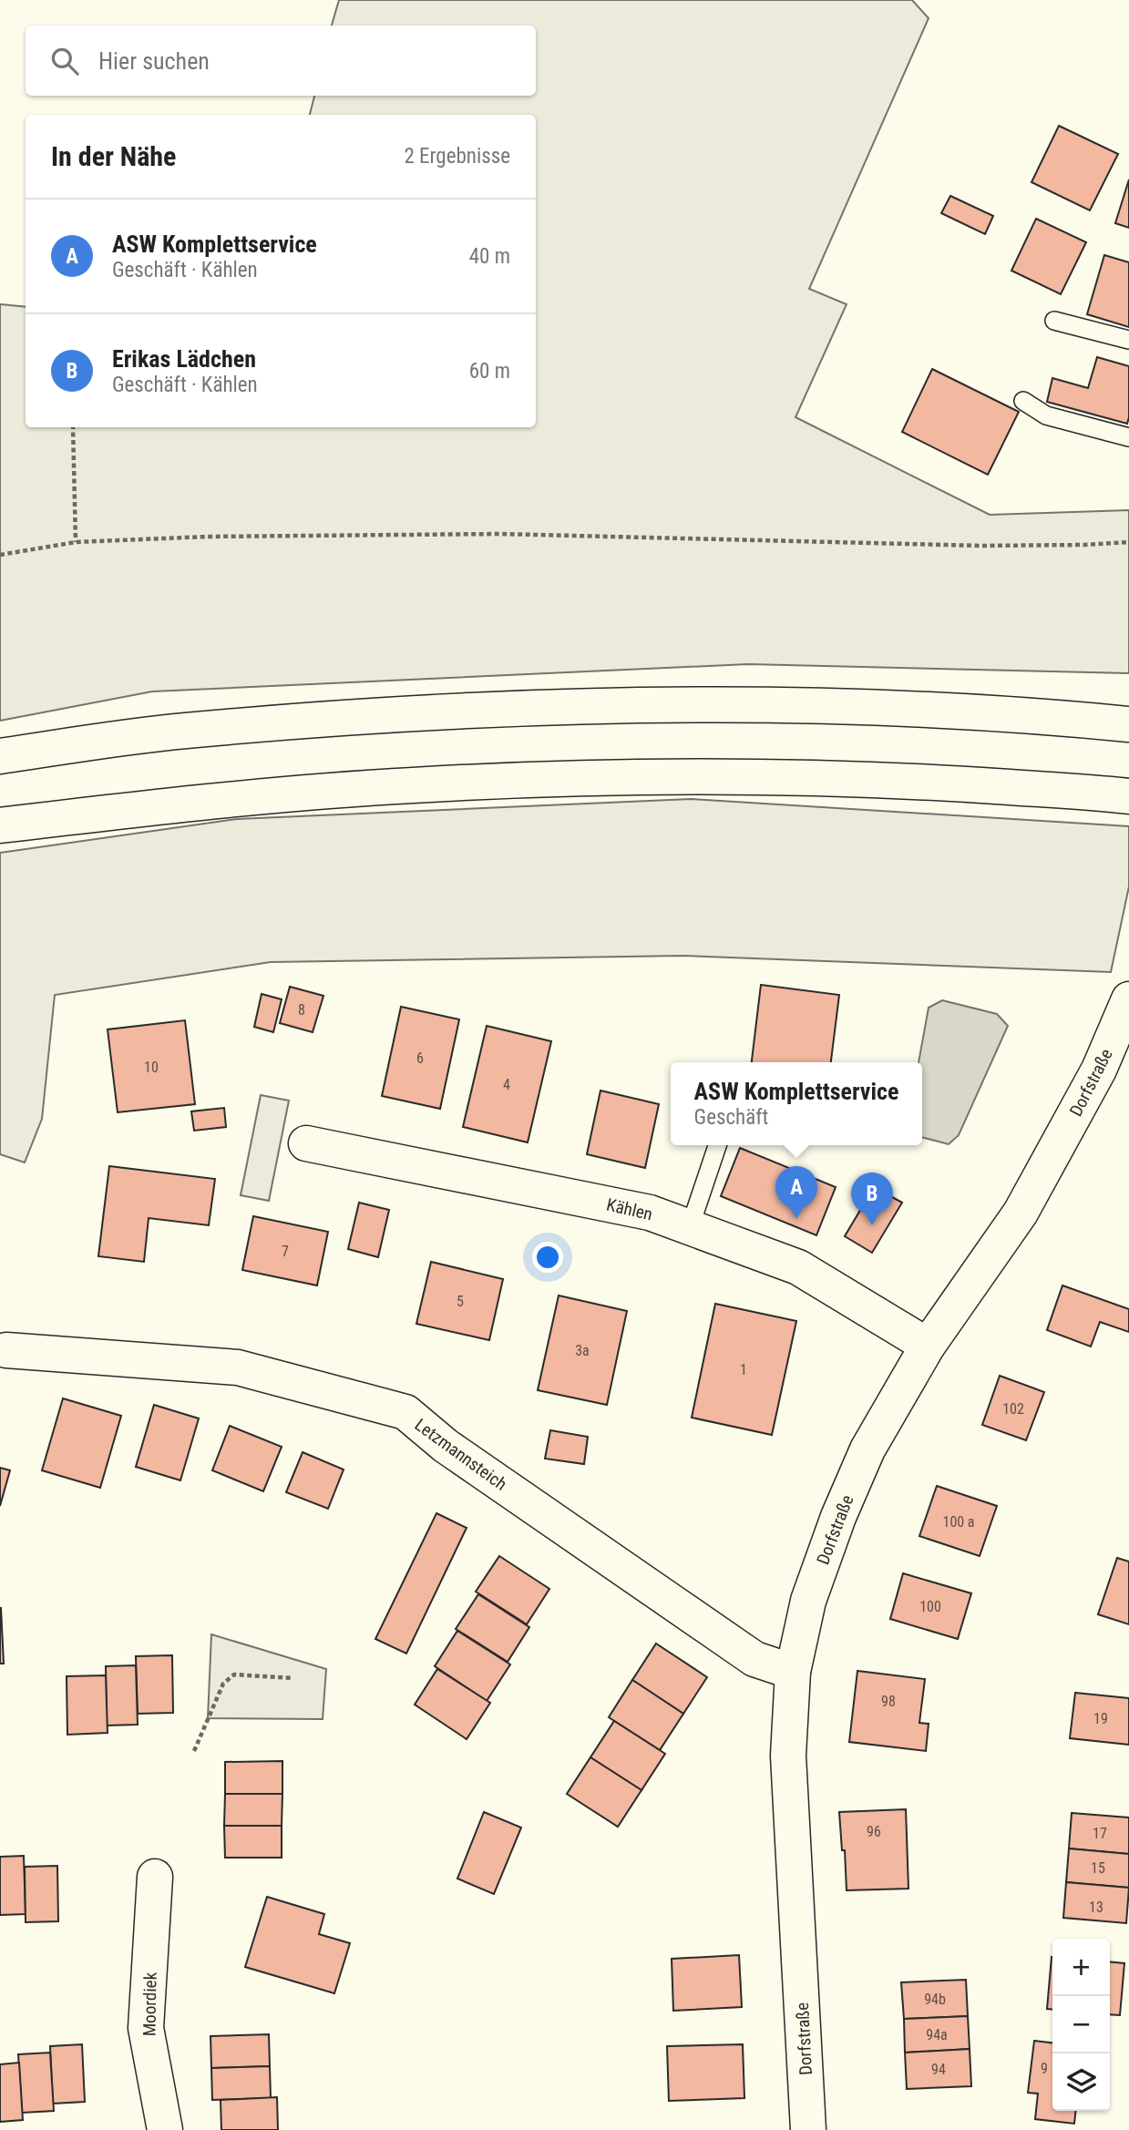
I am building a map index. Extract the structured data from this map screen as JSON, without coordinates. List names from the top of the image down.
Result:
{
  "streets": {
    "main road": [
      "Dorfstraße",
      "Kählen",
      "Letzmannsteich",
      "Moordiek"
    ]
  },
  "crossings": [
    ["Dorfstraße", "Kählen"],
    ["Dorfstraße", "Letzmannsteich"]
  ],
  "house_numbers": [
    "8",
    "6",
    "10",
    "4",
    "7",
    "5",
    "3a",
    "1",
    "102",
    "100 a",
    "100",
    "98",
    "19",
    "96",
    "17",
    "15",
    "13",
    "94b",
    "94a",
    "9",
    "94"
  ],
  "page": {
    "search": "Hier suchen",
    "heading": ["In der Nähe", "2 Ergebnisse"],
    "list": [
      {
        "mark": "A",
        "name": "ASW Komplettservice",
        "note": "Geschäft · Kählen",
        "value": "40 m"
      },
      {
        "mark": "B",
        "name": "Erikas Lädchen",
        "note": "Geschäft · Kählen",
        "value": "60 m"
      }
    ],
    "popup": ["ASW Komplettservice", "Geschäft"],
    "pins": ["A", "B"],
    "map_buttons": ["+", "−"]
  }
}
